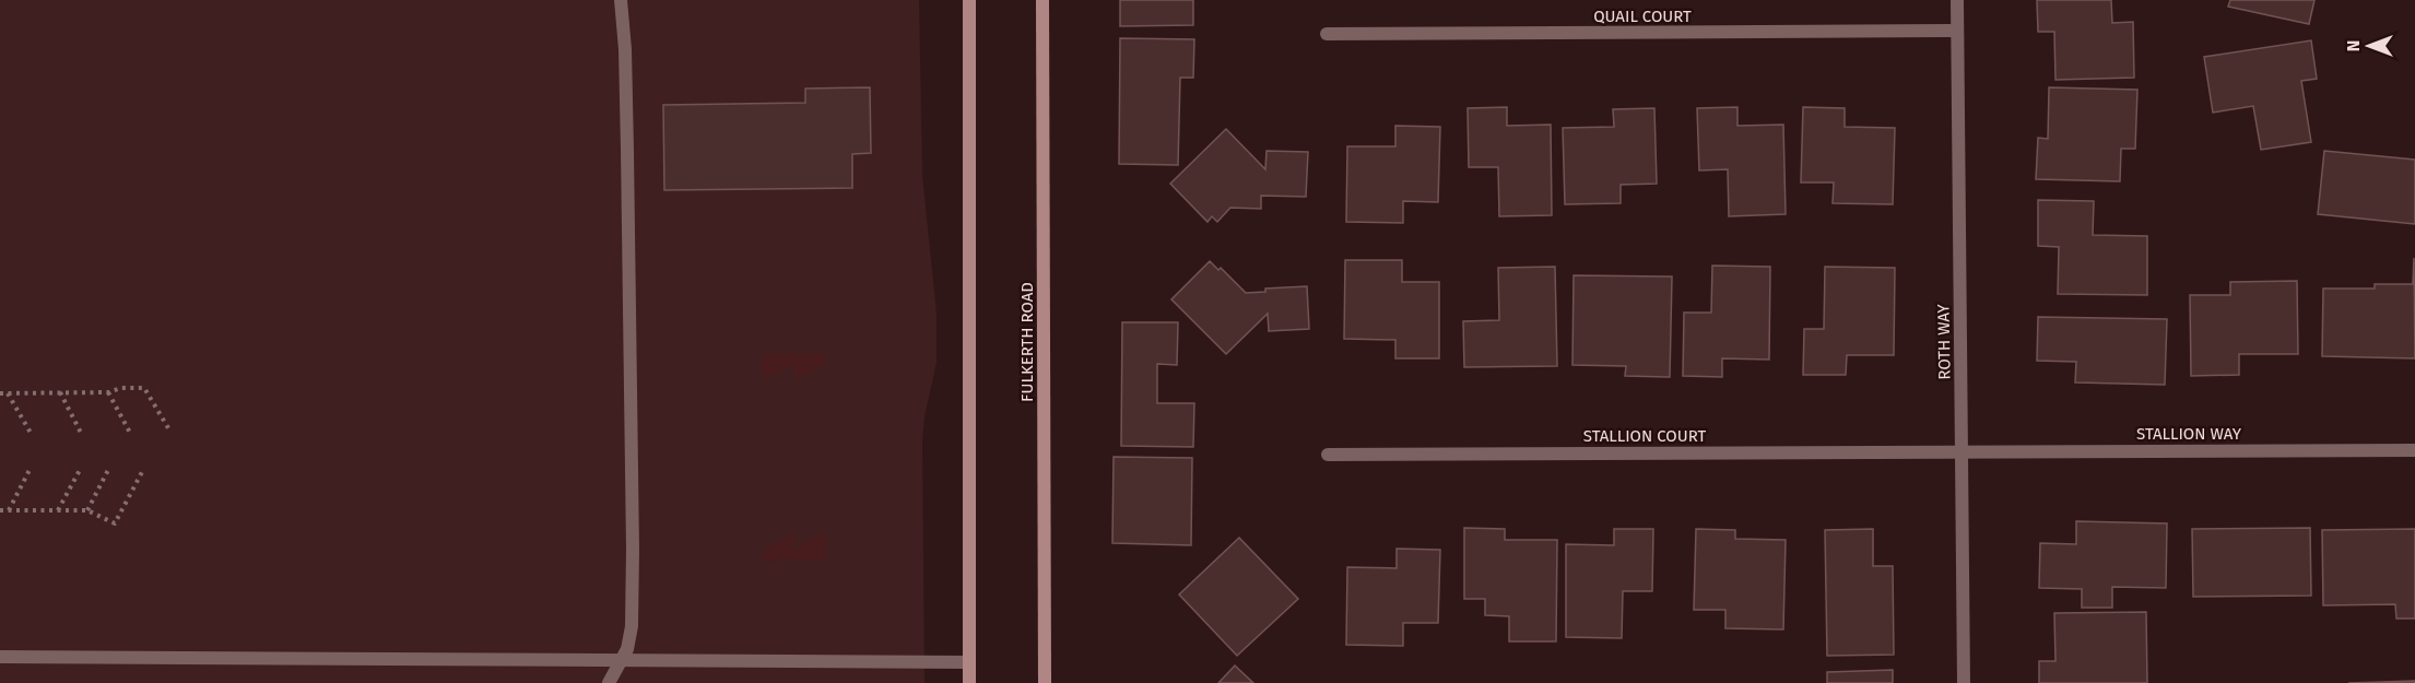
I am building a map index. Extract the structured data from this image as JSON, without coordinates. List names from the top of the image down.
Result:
{
  "streets": {
    "street": [
      "QUAIL COURT",
      "FULKERTH ROAD",
      "ROTH WAY",
      "STALLION WAY",
      "STALLION COURT"
    ]
  },
  "crossings": [
    ["QUAIL COURT", "ROTH WAY"],
    ["ROTH WAY", "STALLION WAY"],
    ["ROTH WAY", "STALLION COURT"],
    ["STALLION WAY", "STALLION COURT"]
  ],
  "north": "left"
}
